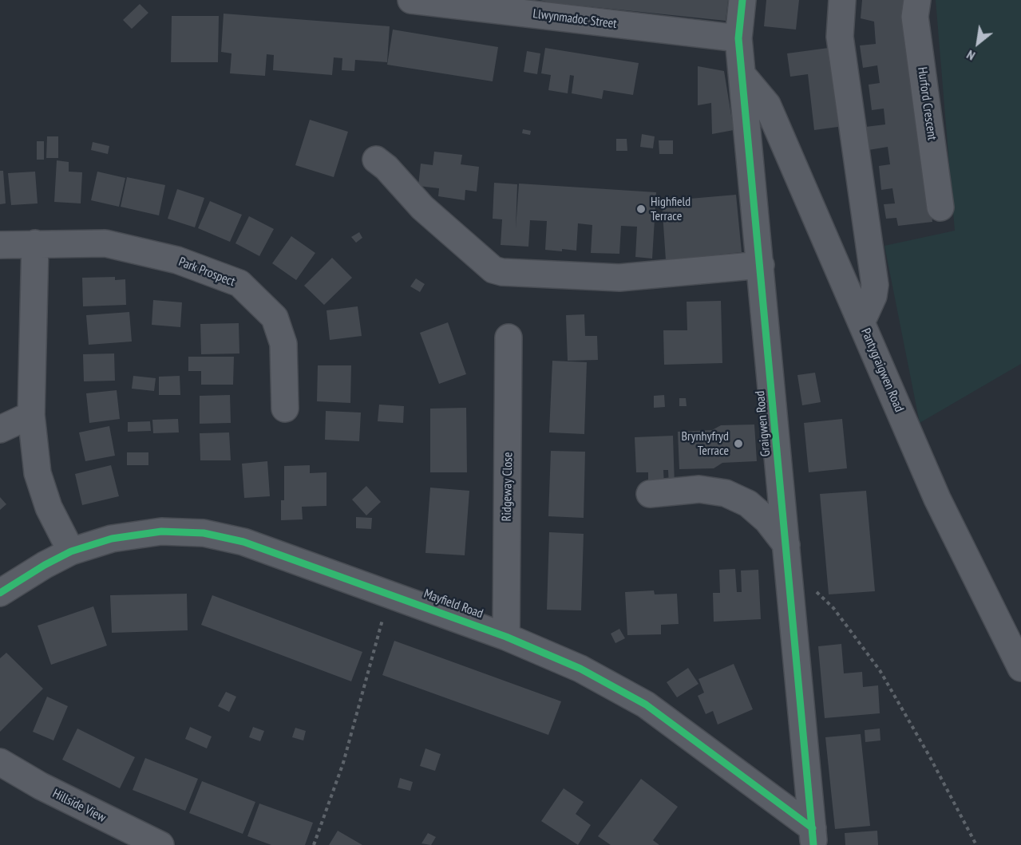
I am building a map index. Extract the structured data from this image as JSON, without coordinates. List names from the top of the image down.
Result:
{
  "streets": {
    "street": [
      "Llwynmadoc Street",
      "Hurford Crescent",
      "Park Prospect",
      "Pantygraigwen Road",
      "Graigwen Road",
      "Ridgeway Close",
      "Mayfield Road",
      "Hillside View"
    ]
  },
  "crossings": [
    ["Llwynmadoc Street", "Graigwen Road"],
    ["Pantygraigwen Road", "Graigwen Road"],
    ["Graigwen Road", "Mayfield Road"],
    ["Ridgeway Close", "Mayfield Road"]
  ],
  "places": ["Highfield Terrace", "Brynhyfryd Terrace"],
  "north": "bottom left"
}
